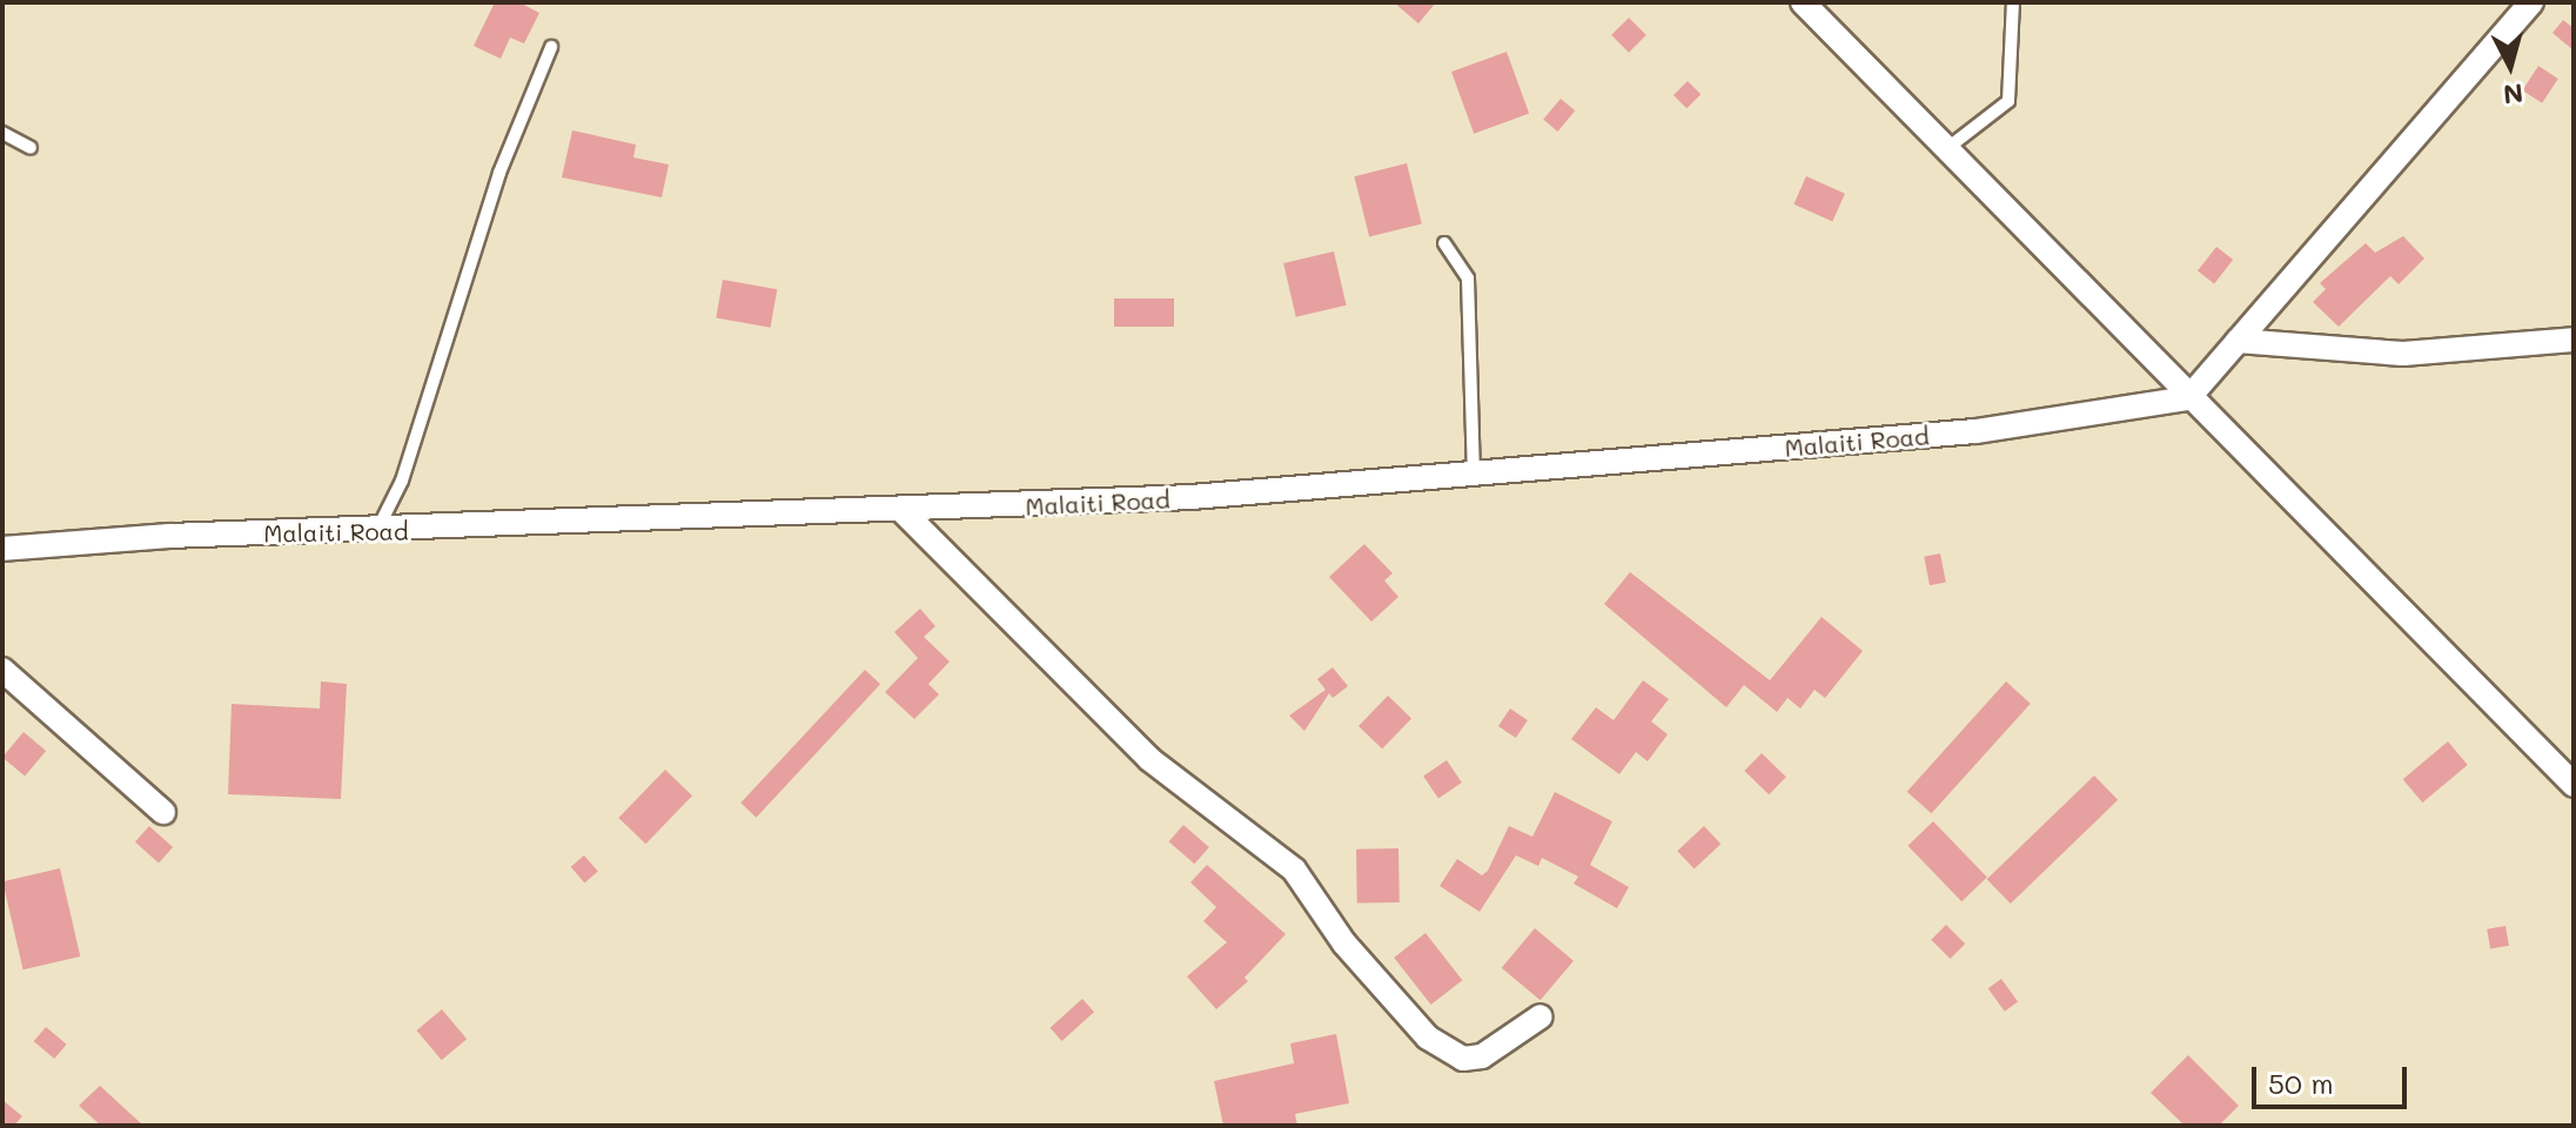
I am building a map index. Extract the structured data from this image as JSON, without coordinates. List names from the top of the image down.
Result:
{
  "streets": {
    "street": ["Malaiti Road"]
  },
  "scale_bar": "50 m",
  "north": "bottom"
}
